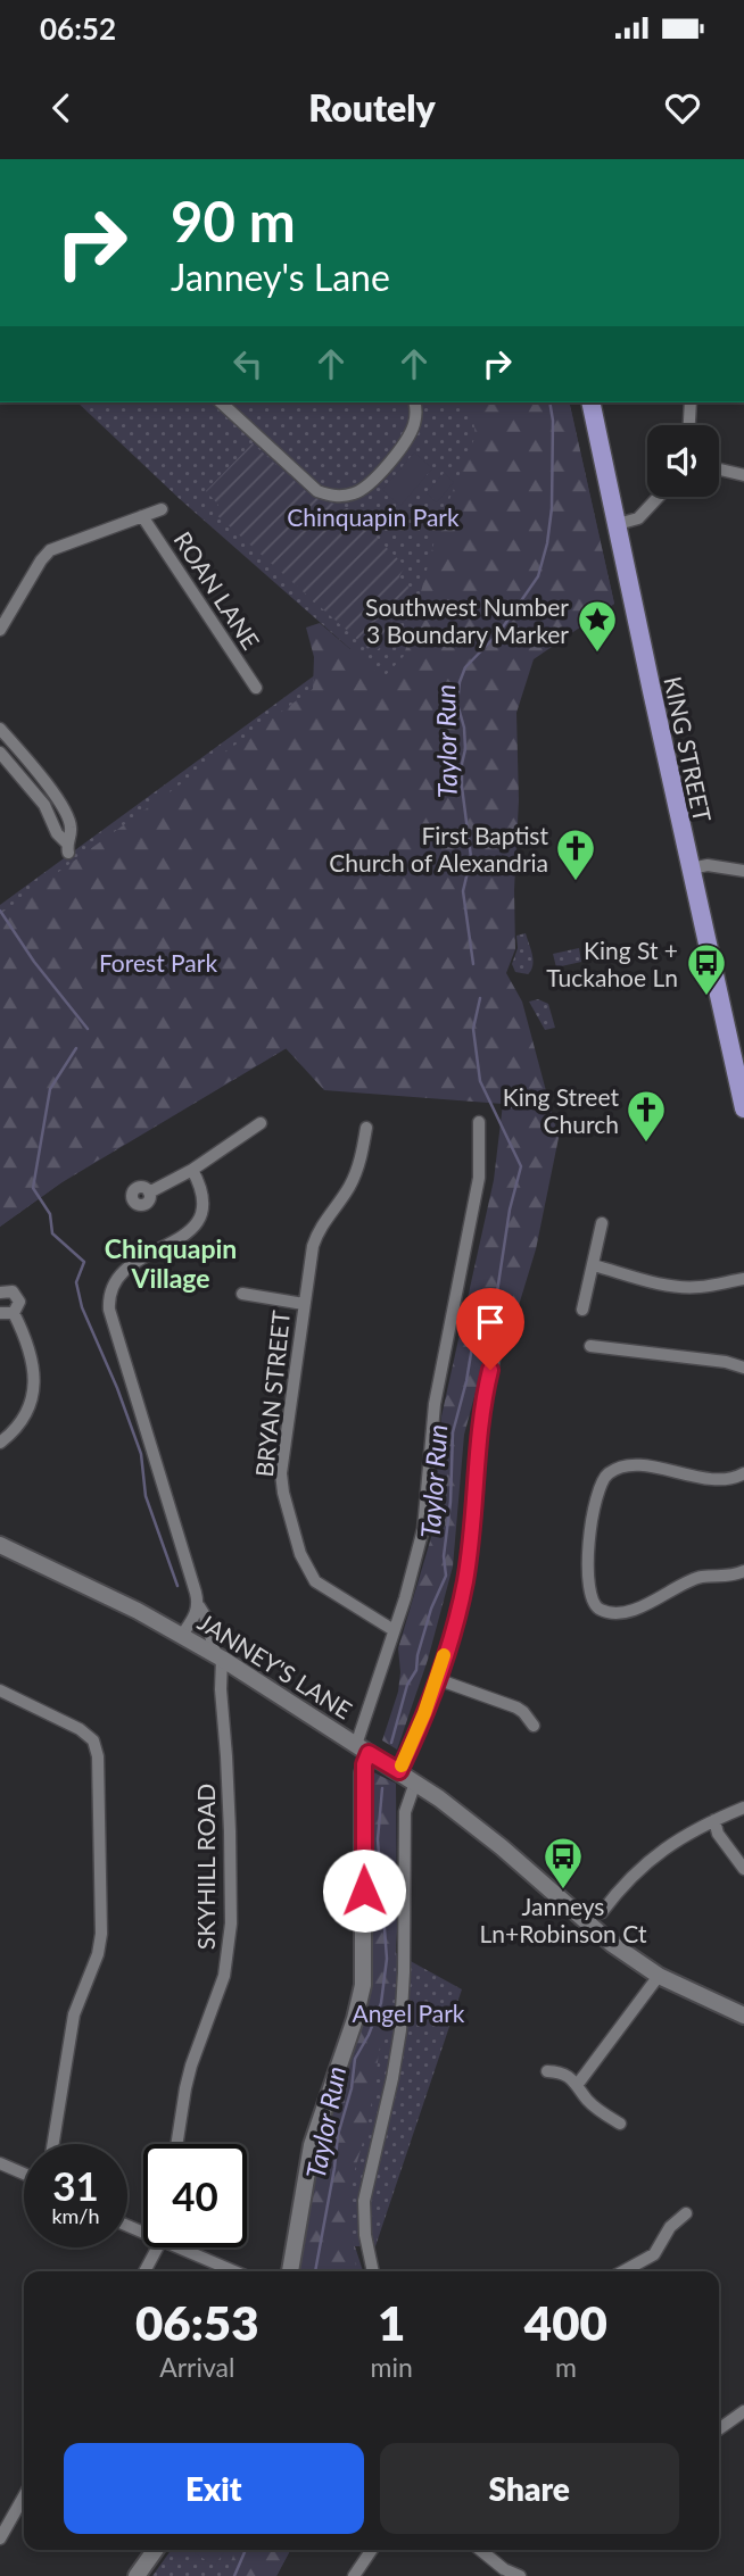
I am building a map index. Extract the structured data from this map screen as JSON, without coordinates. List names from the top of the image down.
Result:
{
  "streets": {
    "main road": ["KING STREET", "JANNEY'S LANE"],
    "street": ["ROAN LANE", "BRYAN STREET", "SKYHILL ROAD"]
  },
  "crossings": [
    ["JANNEY'S LANE", "SKYHILL ROAD"]
  ],
  "districts": ["Chinquapin Village"],
  "water": ["Taylor Run"],
  "parks": ["Chinquapin Park", "Forest Park", "Angel Park"],
  "places": {
    "place": ["Southwest Number 3 Boundary Marker"],
    "church": ["First Baptist Church of Alexandria", "King Street Church"],
    "bus stop": ["King St + Tuckahoe Ln", "Janneys Ln+Robinson Ct"]
  },
  "page": {
    "status": "06:52",
    "header": "Routely",
    "turn": ["90 m", "Janney's Lane"],
    "speed": "31 km/h",
    "limit": "40",
    "eta": [
      "06:53",
      "Arrival",
      "1",
      "min",
      "400",
      "m"
    ],
    "buttons": ["Exit", "Share"]
  }
}
